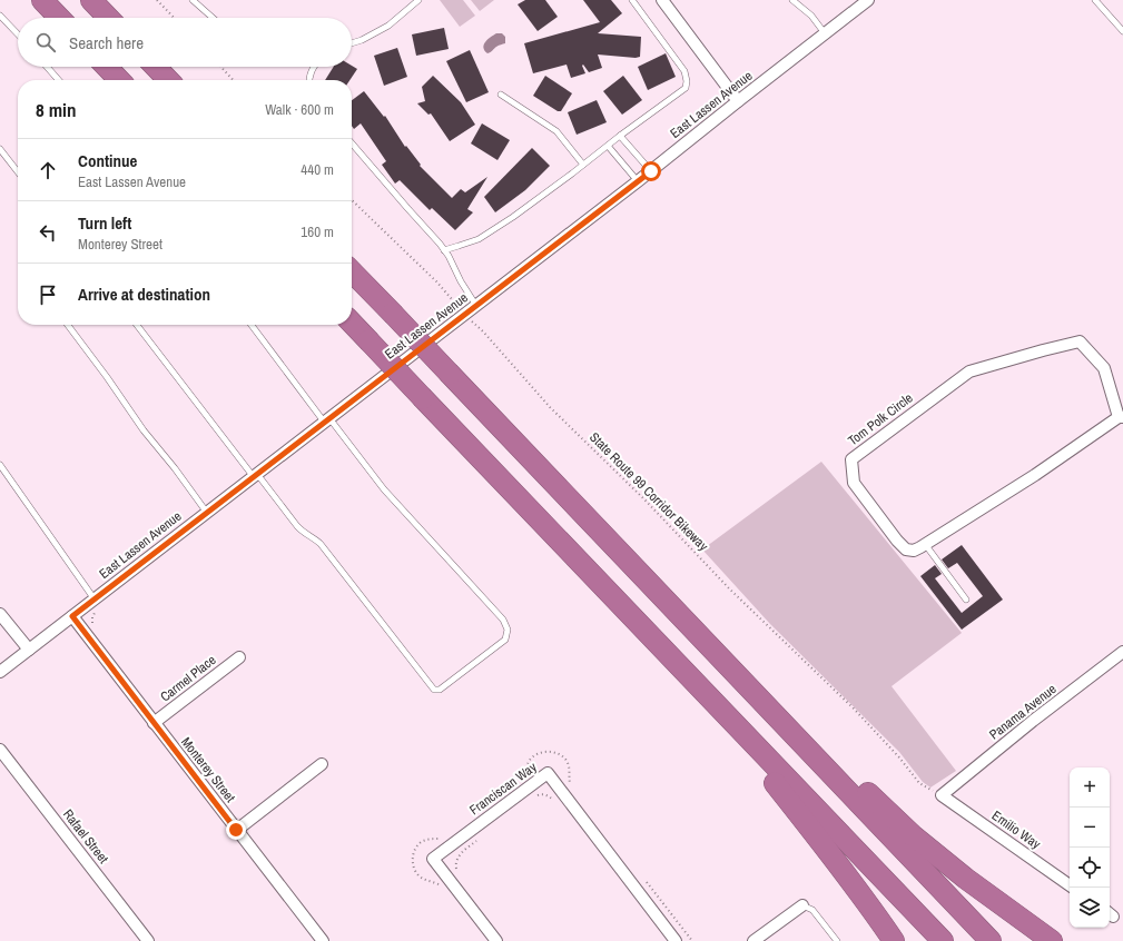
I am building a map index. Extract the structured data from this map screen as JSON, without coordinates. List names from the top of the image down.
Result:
{
  "streets": {
    "street": [
      "East Lassen Avenue",
      "Tom Polk Circle",
      "Carmel Place",
      "Panama Avenue",
      "Monterey Street",
      "Franciscan Way",
      "Emilio Way",
      "Rafael Street"
    ],
    "path": ["State Route 99 Corridor Bikeway"]
  },
  "crossings": [
    ["East Lassen Avenue", "State Route 99 Corridor Bikeway"],
    ["East Lassen Avenue", "Monterey Street"],
    ["State Route 99 Corridor Bikeway", "Panama Avenue"],
    ["State Route 99 Corridor Bikeway", "Emilio Way"],
    ["Carmel Place", "Monterey Street"],
    ["Panama Avenue", "Emilio Way"]
  ],
  "page": {
    "search": "Search here",
    "heading": ["8 min", "Walk · 600 m"],
    "list": [
      ["Continue", "East Lassen Avenue", "440 m"],
      ["Turn left", "Monterey Street", "160 m"],
      "Arrive at destination"
    ],
    "map_buttons": ["+", "−"]
  }
}
